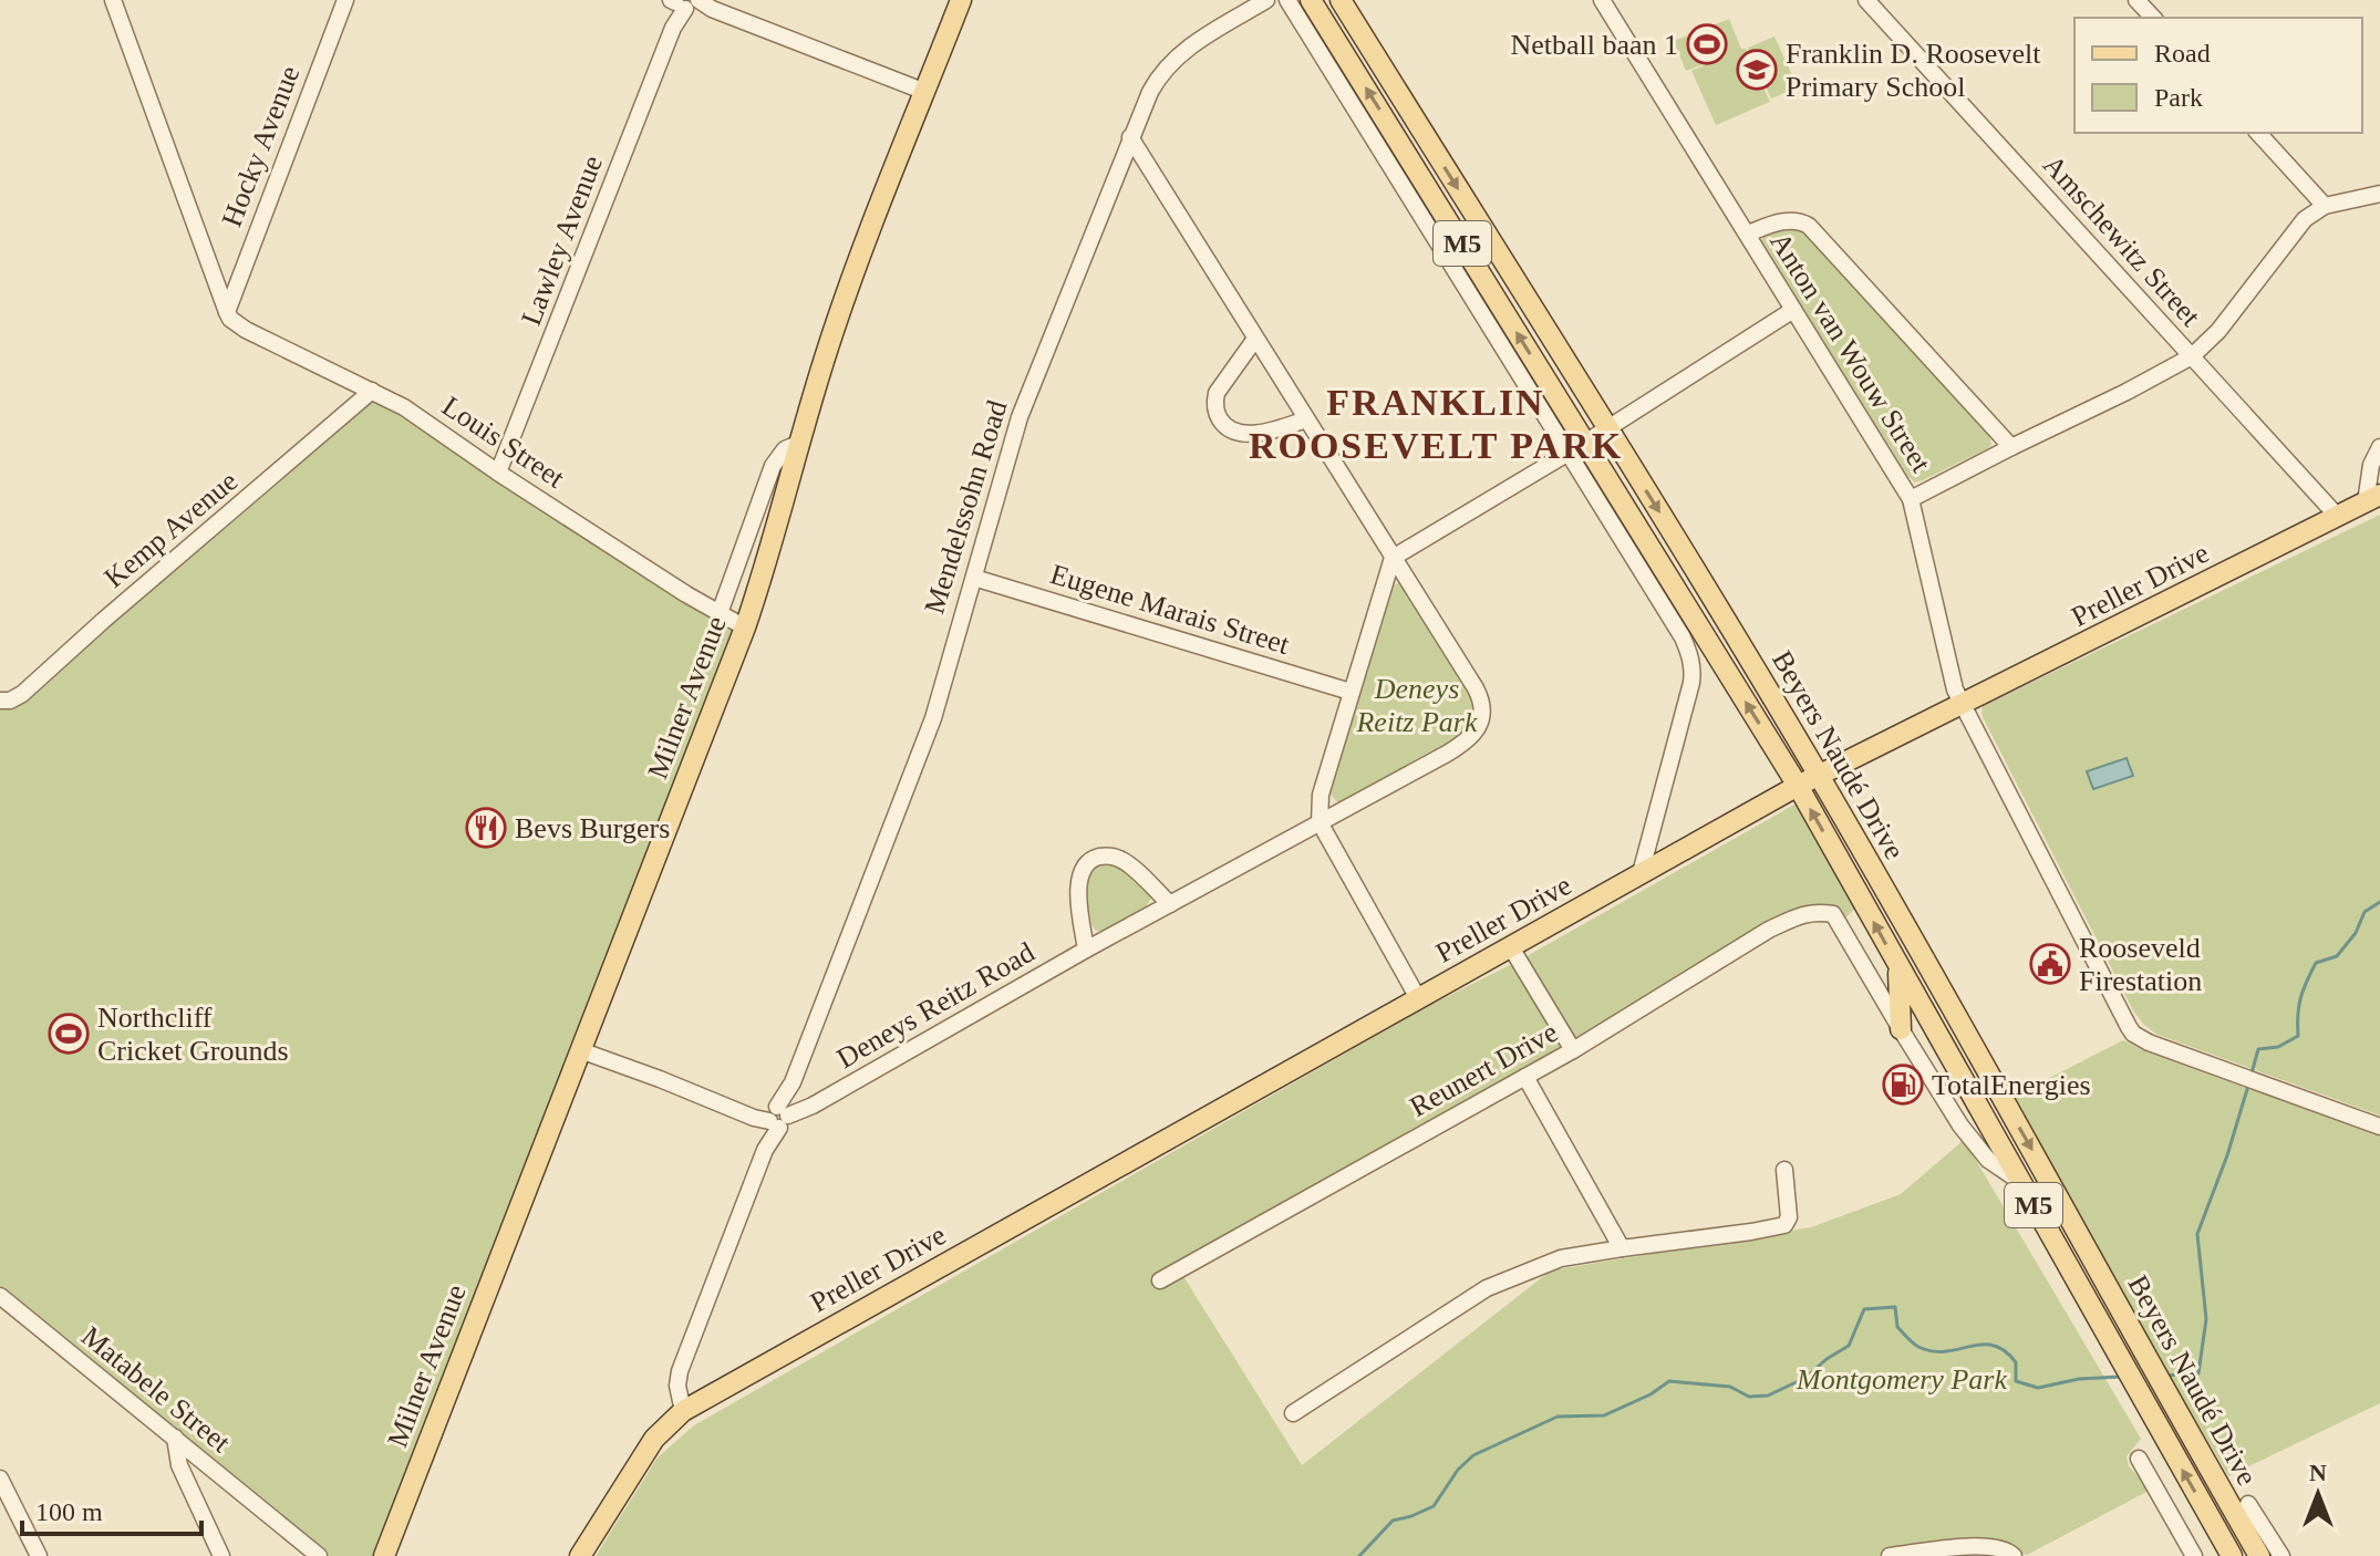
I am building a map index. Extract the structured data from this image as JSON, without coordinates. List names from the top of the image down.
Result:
{
  "streets": {
    "main road": [
      "M5",
      "Preller Drive",
      "Milner Avenue",
      "Beyers Naudé Drive"
    ],
    "street": [
      "Hocky Avenue",
      "Lawley Avenue",
      "Amschewitz Street",
      "Anton van Wouw Street",
      "Louis Street",
      "Mendelssohn Road",
      "Kemp Avenue",
      "Eugene Marais Street",
      "Deneys Reitz Road",
      "Reunert Drive",
      "Matabele Street"
    ]
  },
  "crossings": [
    ["Hocky Avenue", "Louis Street"],
    ["Lawley Avenue", "Louis Street"],
    ["Amschewitz Street", "Preller Drive"],
    ["Anton van Wouw Street", "Preller Drive"],
    ["Louis Street", "Kemp Avenue"],
    ["Louis Street", "Milner Avenue"],
    ["Mendelssohn Road", "Preller Drive"],
    ["Mendelssohn Road", "Eugene Marais Street"],
    ["Mendelssohn Road", "Deneys Reitz Road"],
    ["Preller Drive", "Beyers Naudé Drive"],
    ["Beyers Naudé Drive", "Reunert Drive"]
  ],
  "districts": ["FRANKLIN ROOSEVELT PARK"],
  "parks": ["Deneys Reitz Park", "Montgomery Park"],
  "places": {
    "sports": ["Netball baan 1", "Northcliff Cricket Grounds"],
    "school or university": ["Franklin D. Roosevelt Primary School"],
    "restaurant": ["Bevs Burgers"],
    "public building": ["Rooseveld Firestation"],
    "fuel station": ["TotalEnergies"]
  },
  "legend": ["Road", "Park"],
  "scale_bar": "100 m",
  "north": "top"
}
